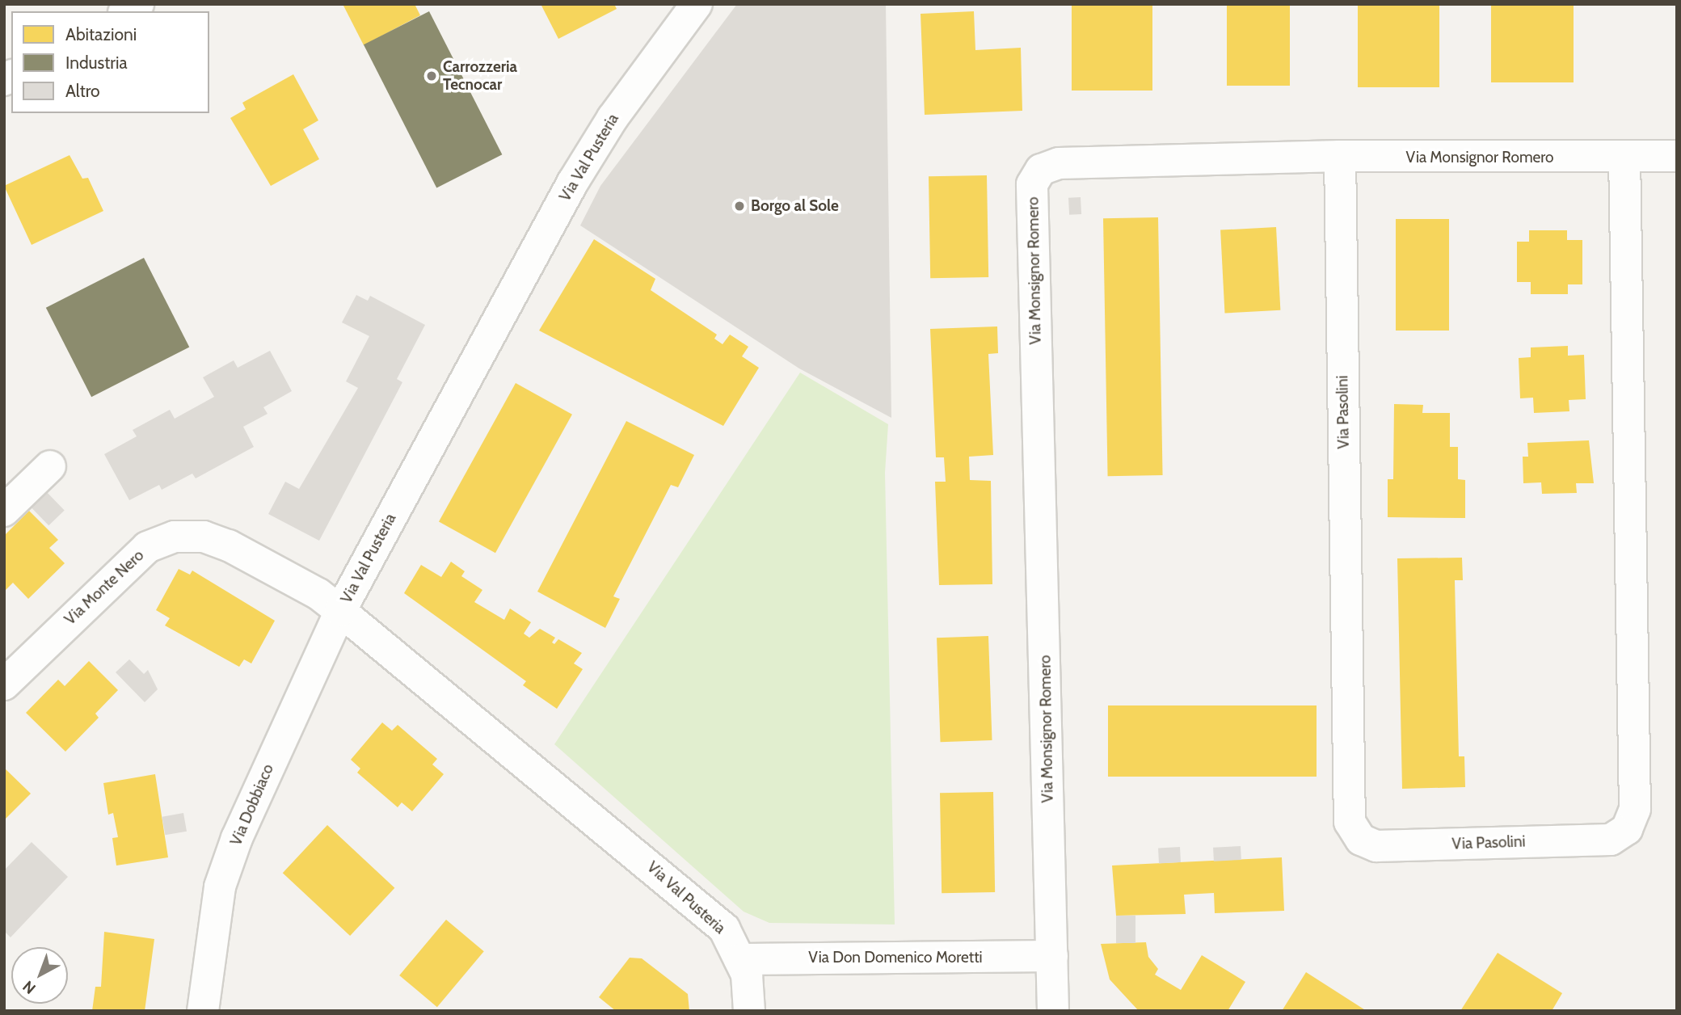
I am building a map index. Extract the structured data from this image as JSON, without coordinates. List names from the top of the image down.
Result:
{
  "streets": {
    "street": [
      "Via Val Pusteria",
      "Via Monsignor Romero",
      "Via Pasolini",
      "Via Monte Nero",
      "Via Dobbiaco",
      "Via Don Domenico Moretti"
    ]
  },
  "crossings": [
    ["Via Val Pusteria", "Via Monte Nero"],
    ["Via Val Pusteria", "Via Dobbiaco"],
    ["Via Val Pusteria", "Via Don Domenico Moretti"],
    ["Via Monsignor Romero", "Via Pasolini"],
    ["Via Monsignor Romero", "Via Don Domenico Moretti"],
    ["Via Monte Nero", "Via Dobbiaco"]
  ],
  "places": ["Carrozzeria Tecnocar", "Borgo al Sole"],
  "legend": ["Abitazioni", "Industria", "Altro"],
  "north": "bottom left"
}
